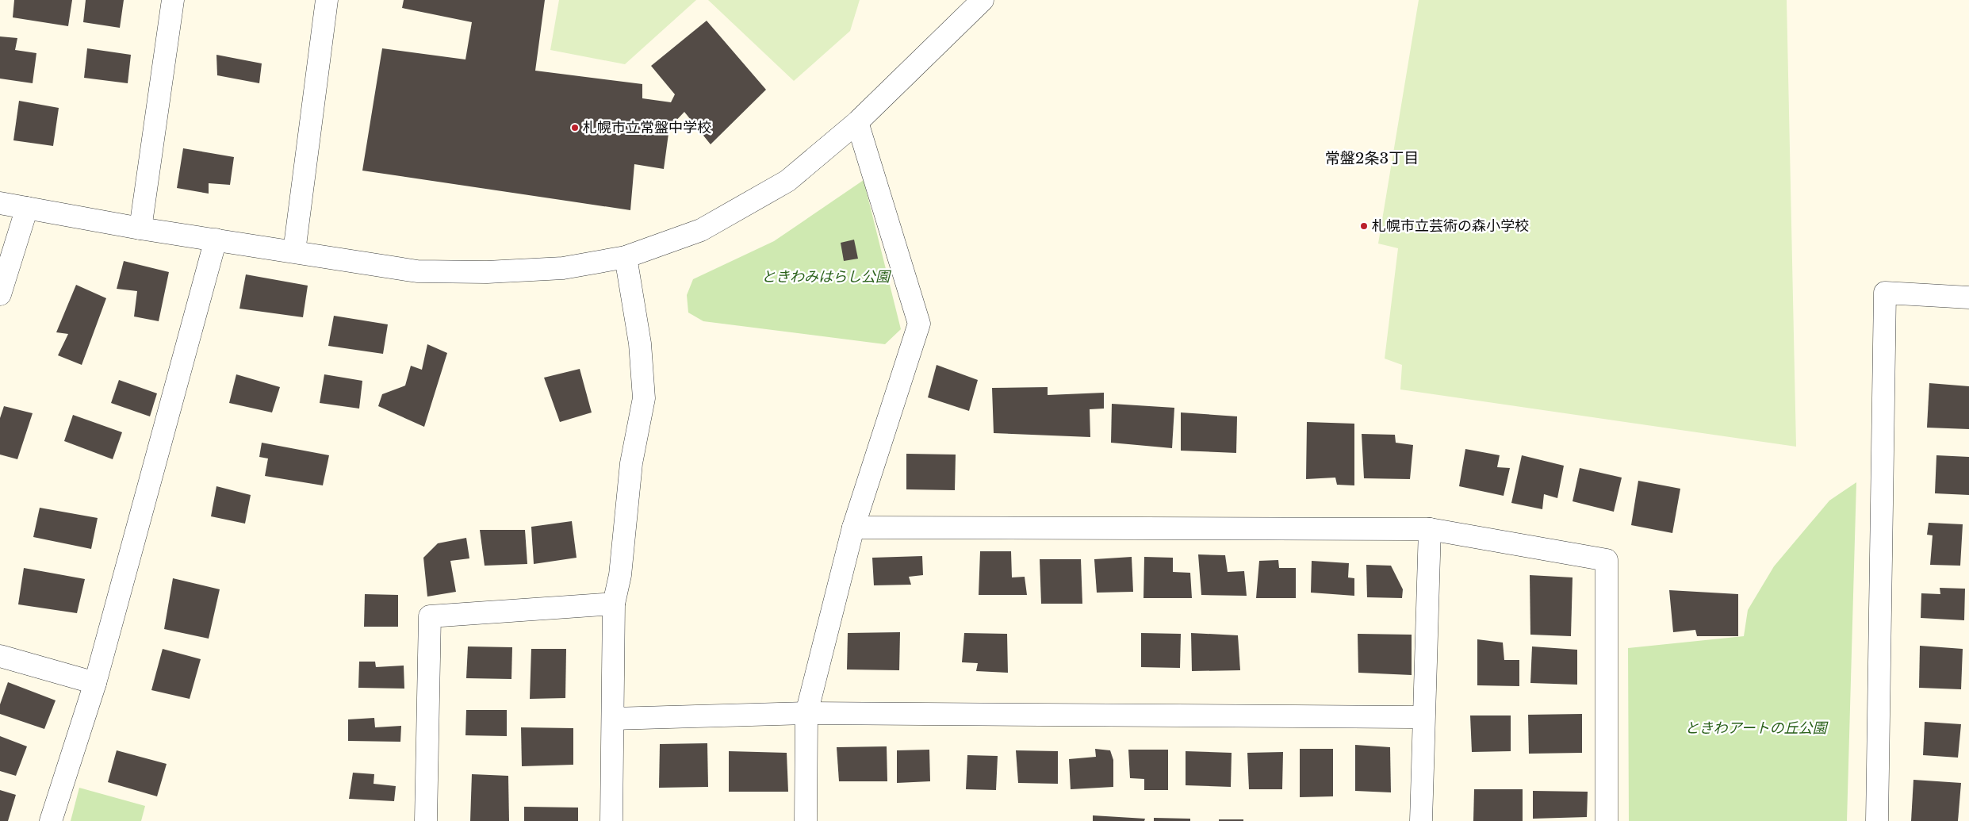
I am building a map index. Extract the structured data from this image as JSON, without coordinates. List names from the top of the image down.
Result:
{
  "districts": ["常盤2条3丁目"],
  "parks": ["ときわみはらし公園", "ときわアートの丘公園"],
  "places": ["札幌市立常盤中学校", "札幌市立芸術の森小学校"]
}
